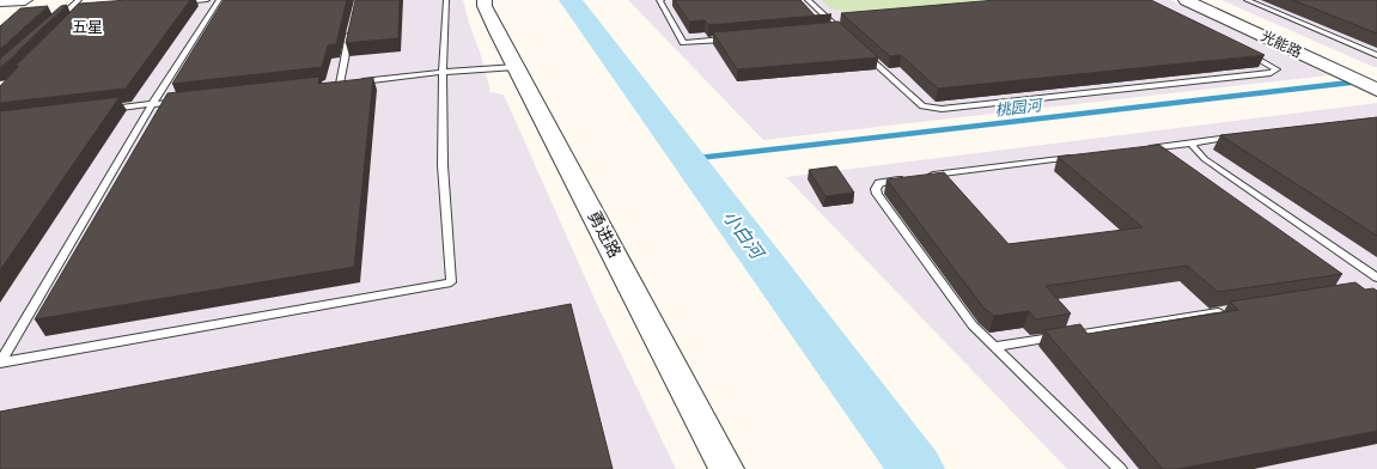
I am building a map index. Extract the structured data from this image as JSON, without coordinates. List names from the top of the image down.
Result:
{
  "streets": {
    "street": ["光能路", "勇进路"]
  },
  "districts": ["五星"],
  "water": ["桃园河", "小白河"]
}
